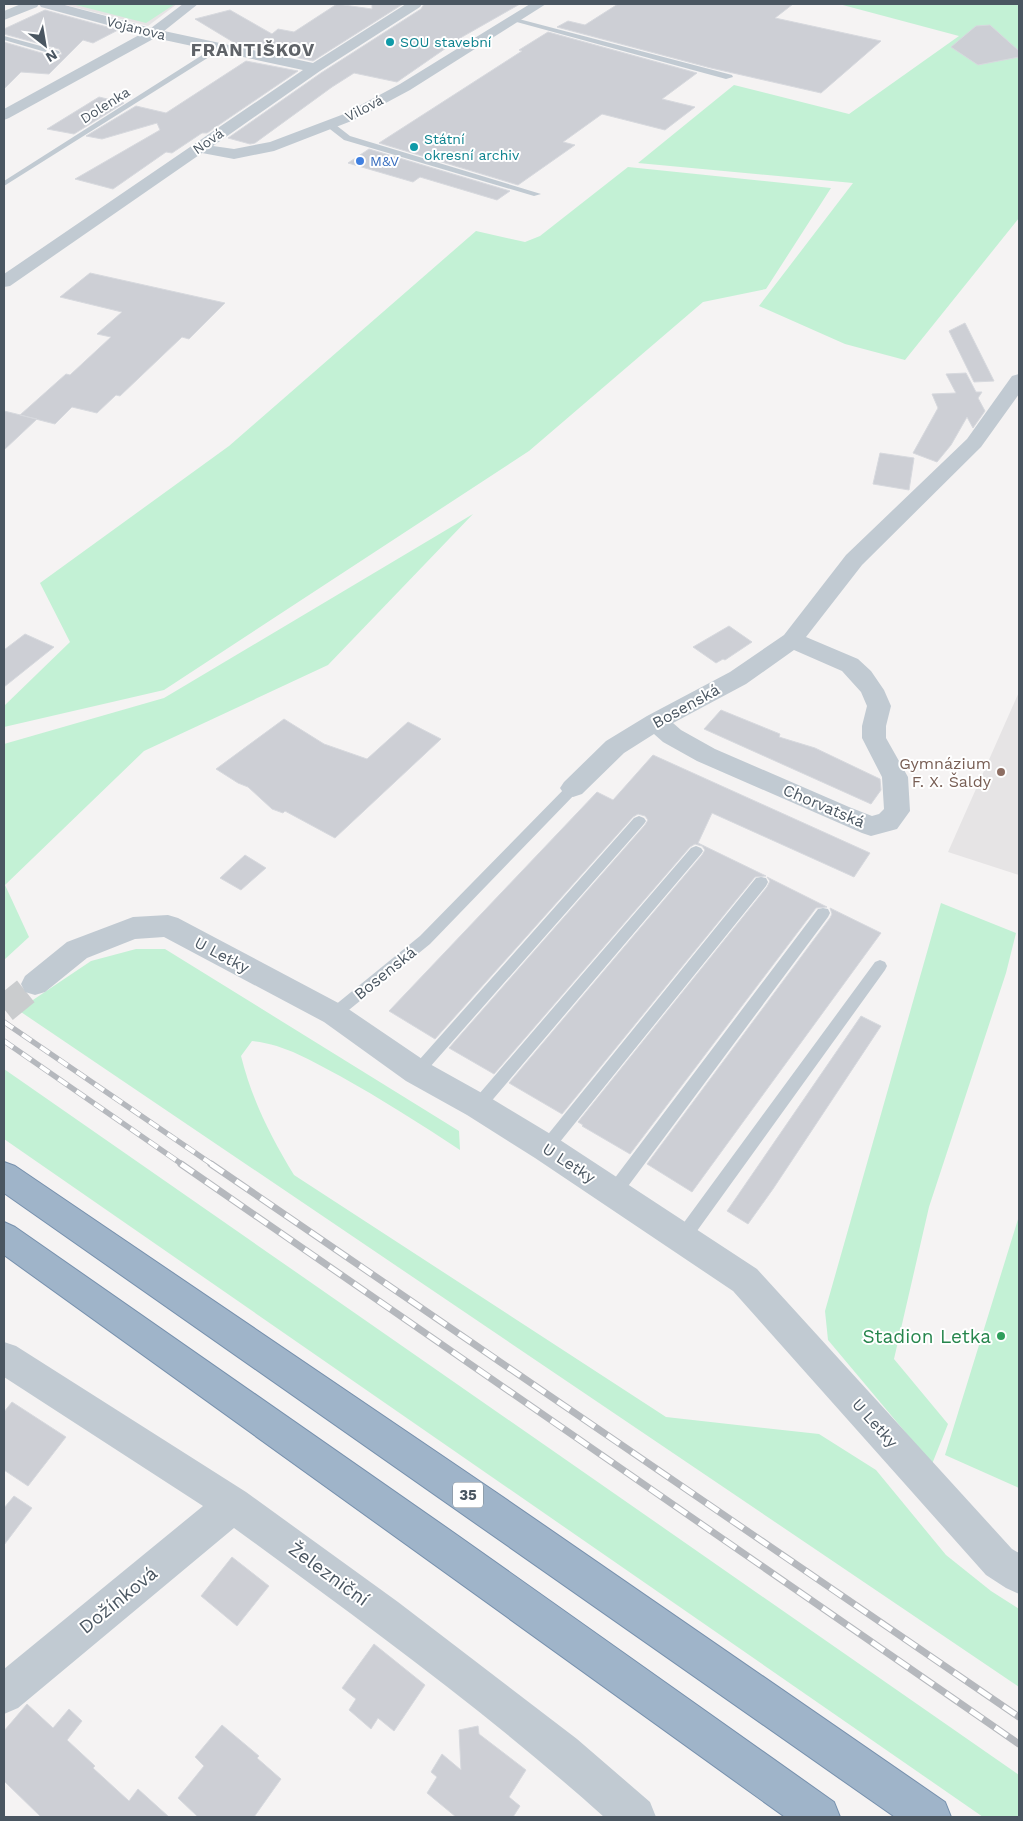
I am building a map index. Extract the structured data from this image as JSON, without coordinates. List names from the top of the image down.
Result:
{
  "streets": {
    "highway": ["35"],
    "street": [
      "Vojanova",
      "Vilová",
      "Nová",
      "Bosenská",
      "Chorvatská",
      "U Letky",
      "Železniční",
      "Dožínková"
    ],
    "lane": ["Dolenka"]
  },
  "crossings": [
    ["Vojanova", "Dolenka"],
    ["Vojanova", "Nová"],
    ["Vilová", "Nová"],
    ["Bosenská", "Chorvatská"],
    ["Bosenská", "U Letky"],
    ["Železniční", "Dožínková"]
  ],
  "districts": ["FRANTIŠKOV"],
  "places": [
    "SOU stavební",
    "Státní okresní archiv",
    "M&V",
    "Gymnázium F. X. Šaldy",
    "Stadion Letka"
  ],
  "north": "bottom right"
}
